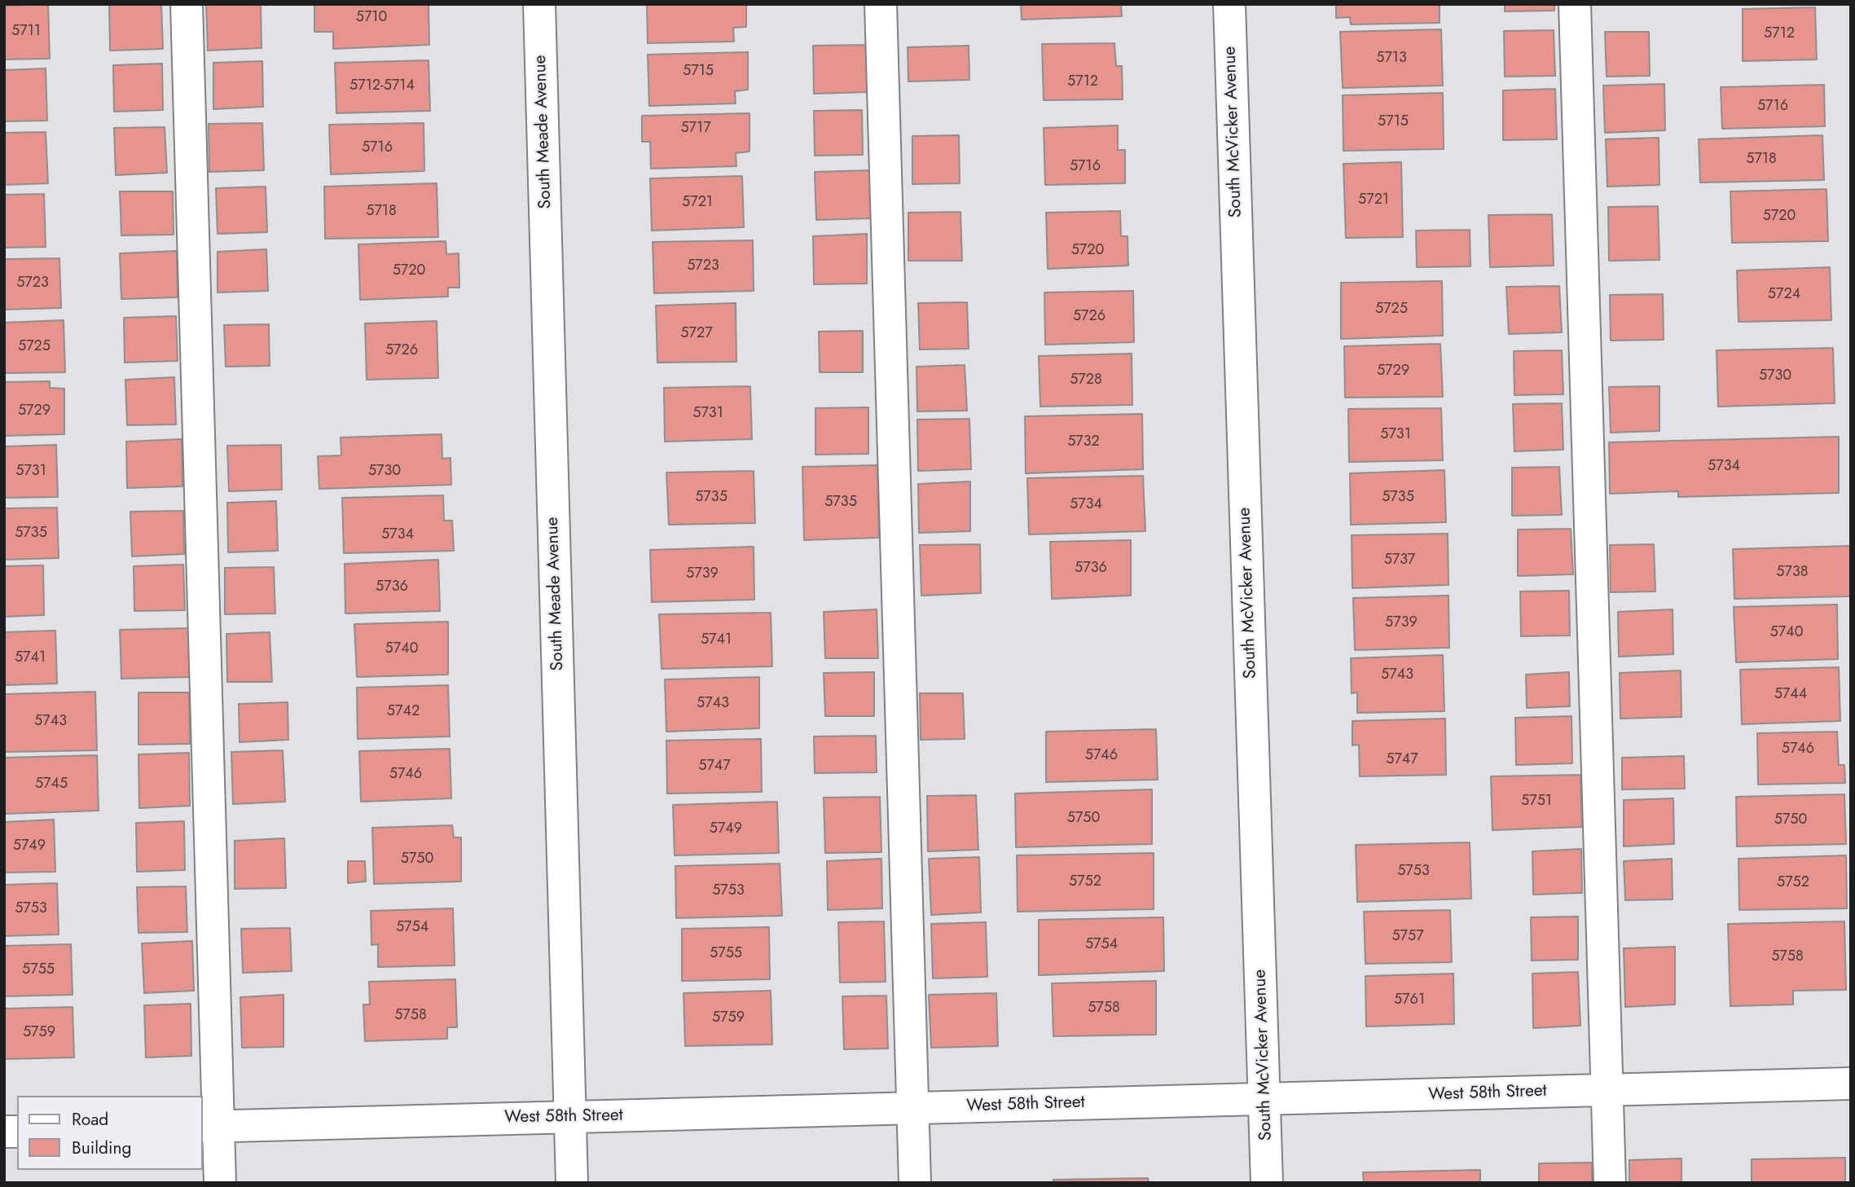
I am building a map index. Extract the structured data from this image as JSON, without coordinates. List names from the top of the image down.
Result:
{
  "streets": {
    "street": ["South Meade Avenue", "South McVicker Avenue", "West 58th Street"]
  },
  "crossings": [
    ["South Meade Avenue", "West 58th Street"],
    ["South McVicker Avenue", "West 58th Street"]
  ],
  "house_numbers": [
    "5710",
    "5711",
    "5712",
    "5713",
    "5715",
    "5712",
    "5712-5714",
    "5716",
    "5715",
    "5717",
    "5716",
    "5718",
    "5716",
    "5721",
    "5721",
    "5718",
    "5720",
    "5720",
    "5723",
    "5720",
    "5723",
    "5724",
    "5725",
    "5726",
    "5727",
    "5725",
    "5726",
    "5729",
    "5730",
    "5728",
    "5729",
    "5731",
    "5731",
    "5732",
    "5734",
    "5731",
    "5730",
    "5735",
    "5735",
    "5735",
    "5734",
    "5735",
    "5734",
    "5737",
    "5736",
    "5738",
    "5739",
    "5736",
    "5739",
    "5740",
    "5741",
    "5740",
    "5741",
    "5743",
    "5744",
    "5743",
    "5742",
    "5743",
    "5746",
    "5746",
    "5747",
    "5747",
    "5746",
    "5745",
    "5751",
    "5750",
    "5750",
    "5749",
    "5749",
    "5750",
    "5753",
    "5752",
    "5752",
    "5753",
    "5753",
    "5754",
    "5757",
    "5754",
    "5755",
    "5758",
    "5755",
    "5761",
    "5758",
    "5758",
    "5759",
    "5759"
  ],
  "legend": ["Road", "Building"]
}
